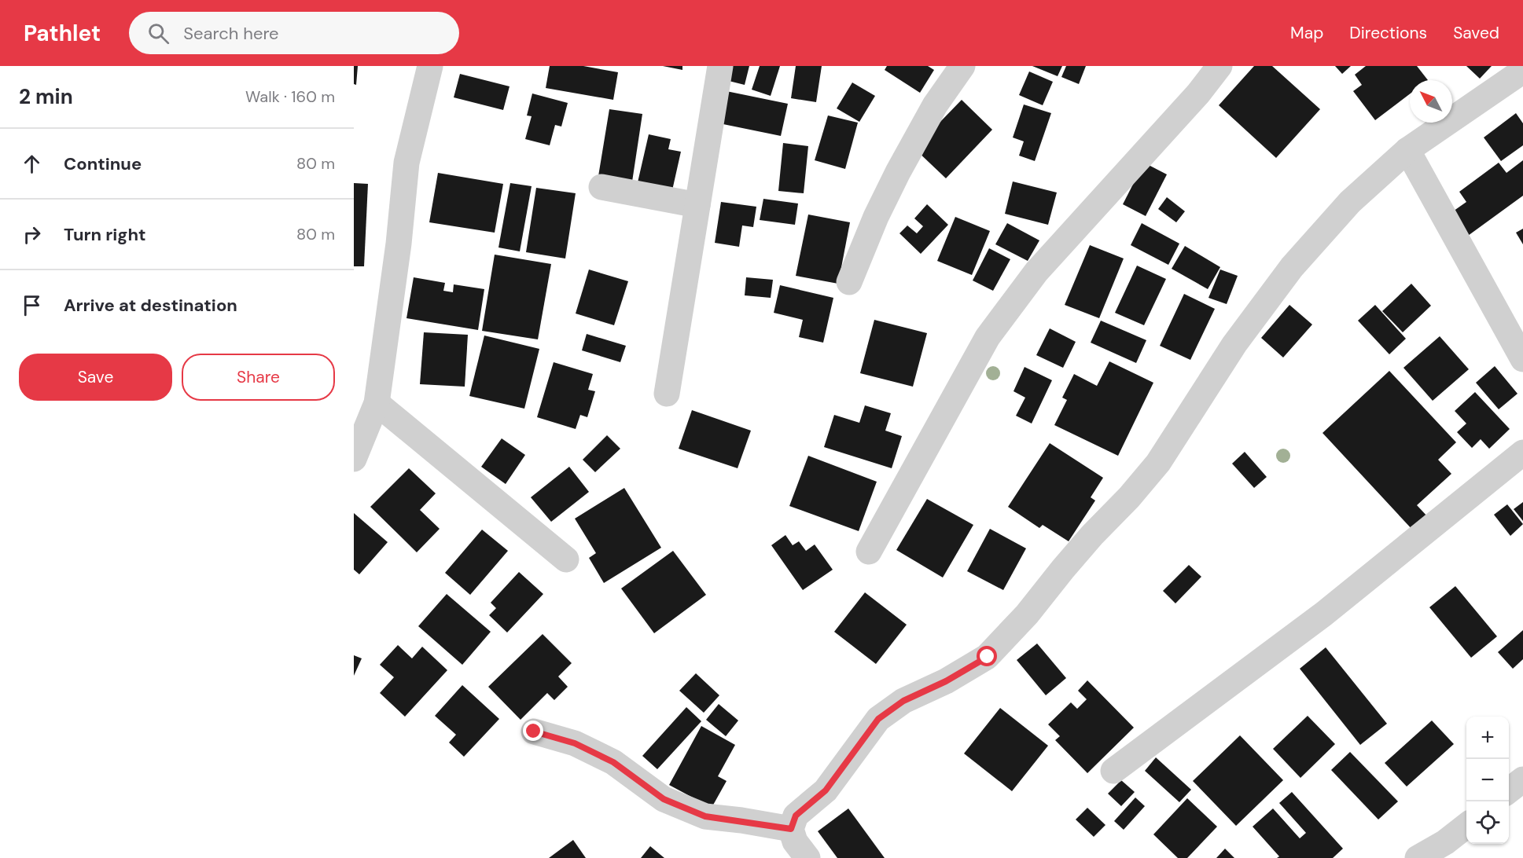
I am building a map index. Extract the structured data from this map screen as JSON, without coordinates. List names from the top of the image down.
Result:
{
  "north": "top left",
  "page": {
    "header": "Pathlet",
    "search": "Search here",
    "nav": ["Map", "Directions", "Saved"],
    "heading": ["2 min", "Walk · 160 m"],
    "list": [
      ["Continue", "80 m"],
      ["Turn right", "80 m"],
      "Arrive at destination"
    ],
    "buttons": ["Save", "Share"],
    "map_buttons": ["+", "−"]
  }
}
